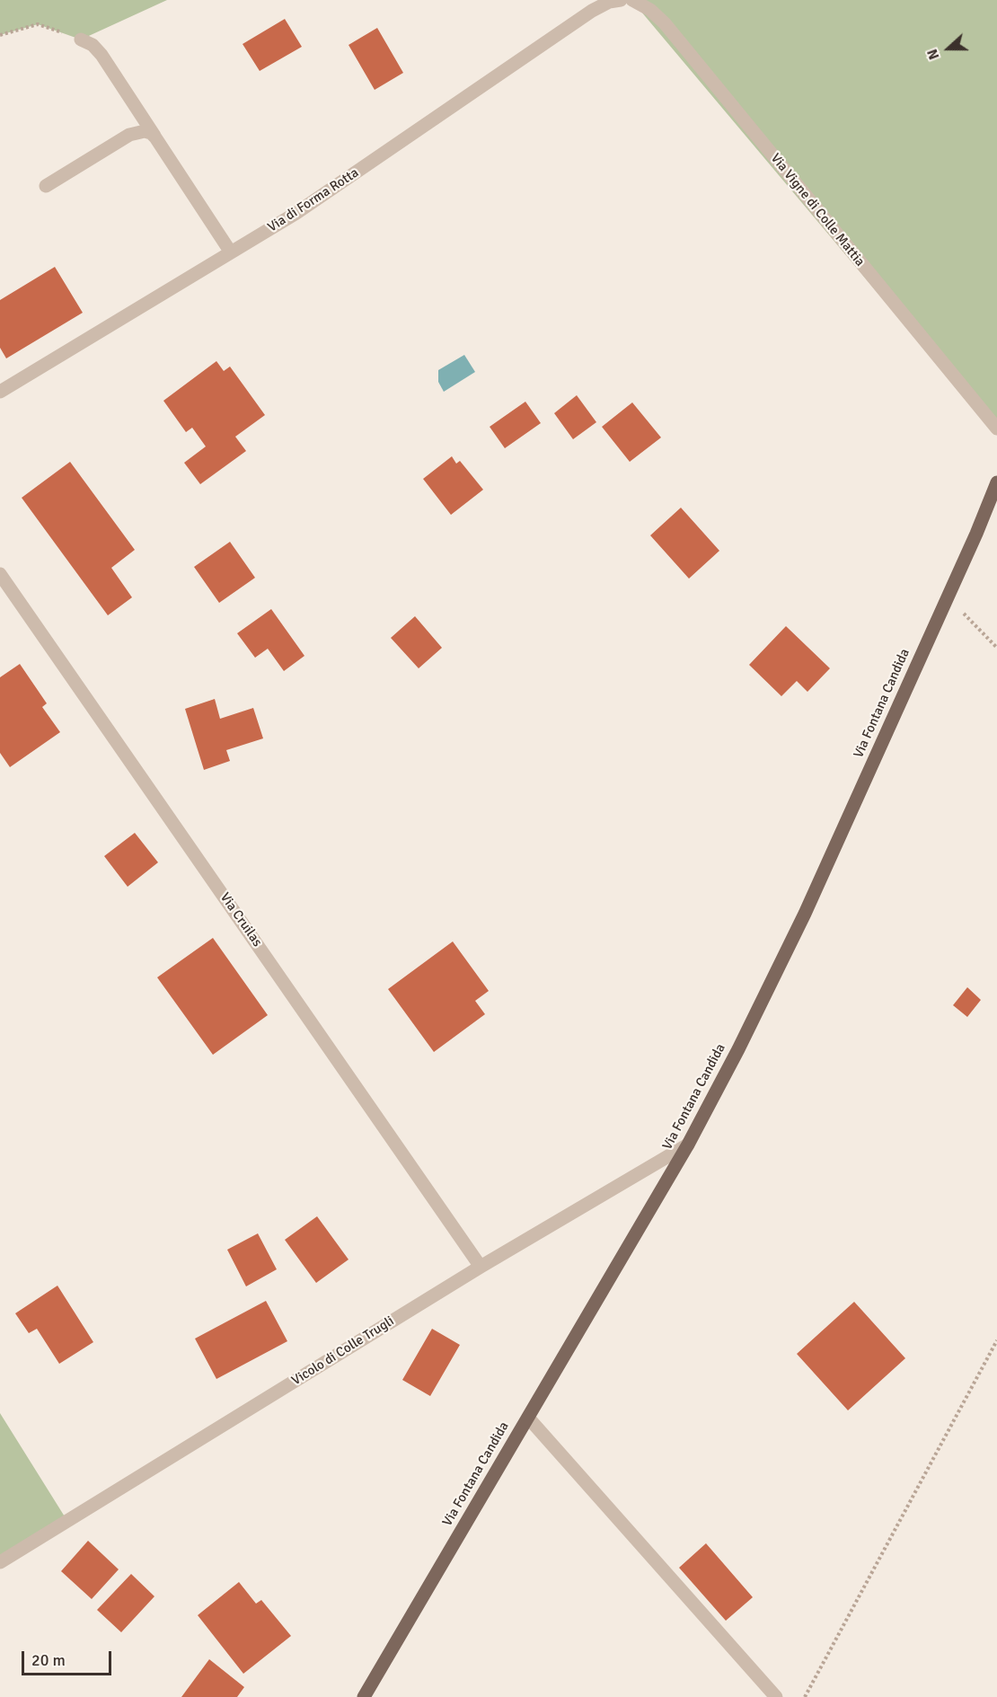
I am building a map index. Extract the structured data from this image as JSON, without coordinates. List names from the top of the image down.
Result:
{
  "streets": {
    "main road": ["Via Fontana Candida"],
    "street": [
      "Via di Forma Rotta",
      "Via Vigne di Colle Mattia",
      "Via Cruilas",
      "Vicolo di Colle Trugli"
    ]
  },
  "crossings": [
    ["Via Fontana Candida", "Vicolo di Colle Trugli"],
    ["Via Cruilas", "Vicolo di Colle Trugli"]
  ],
  "scale_bar": "20 m",
  "north": "left"
}
